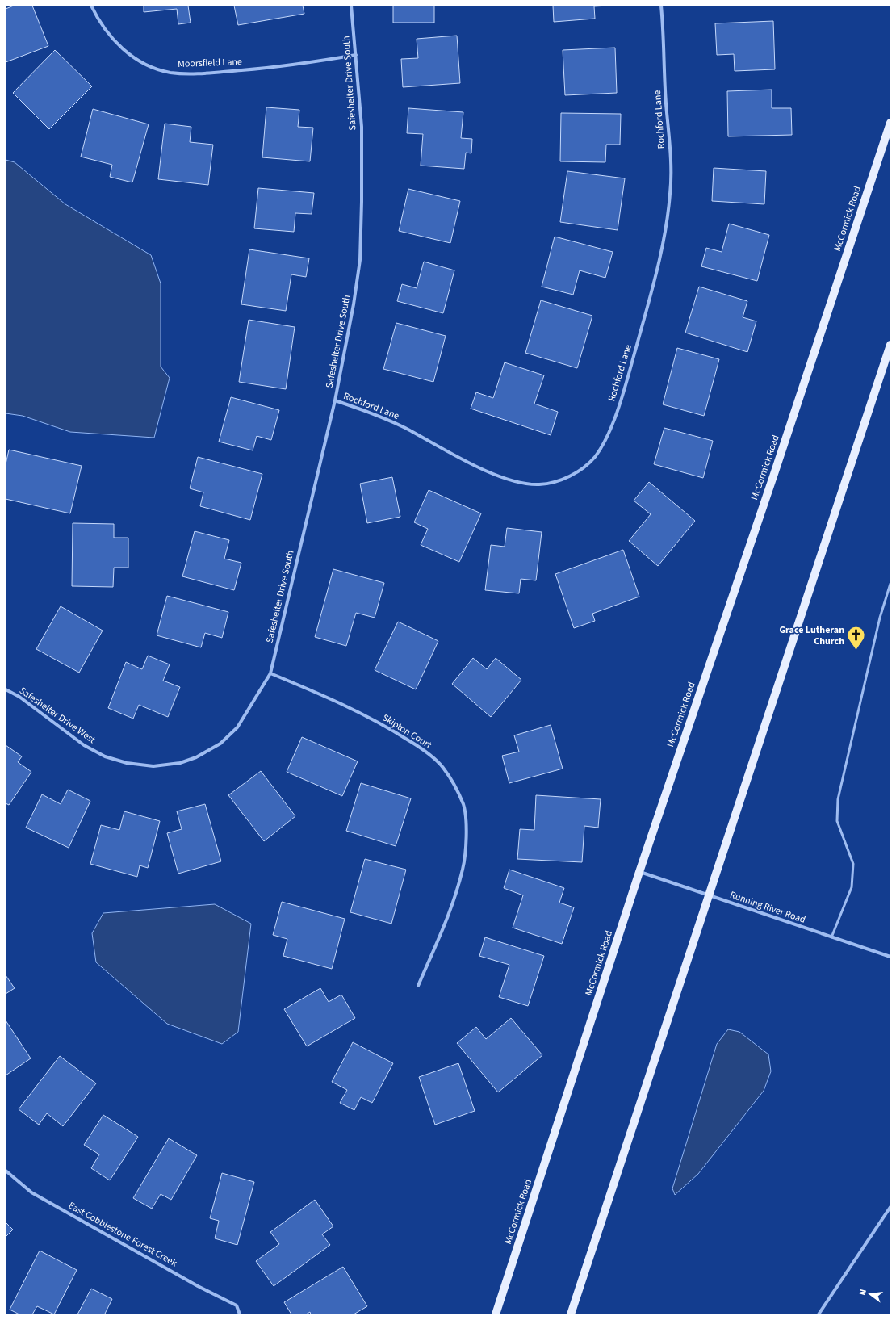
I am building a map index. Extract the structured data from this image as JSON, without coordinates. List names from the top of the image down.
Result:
{
  "streets": {
    "main road": ["McCormick Road"],
    "street": [
      "Moorsfield Lane",
      "Safeshelter Drive South",
      "Rochford Lane",
      "Safeshelter Drive West",
      "Skipton Court",
      "Running River Road",
      "East Cobblestone Forest Creek"
    ]
  },
  "crossings": [
    ["Moorsfield Lane", "Safeshelter Drive South"],
    ["Safeshelter Drive South", "Rochford Lane"],
    ["Safeshelter Drive South", "Safeshelter Drive West"],
    ["Safeshelter Drive South", "Skipton Court"],
    ["McCormick Road", "Running River Road"],
    ["Safeshelter Drive West", "Skipton Court"]
  ],
  "places": {
    "church": ["Grace Lutheran Church"]
  },
  "north": "left"
}
